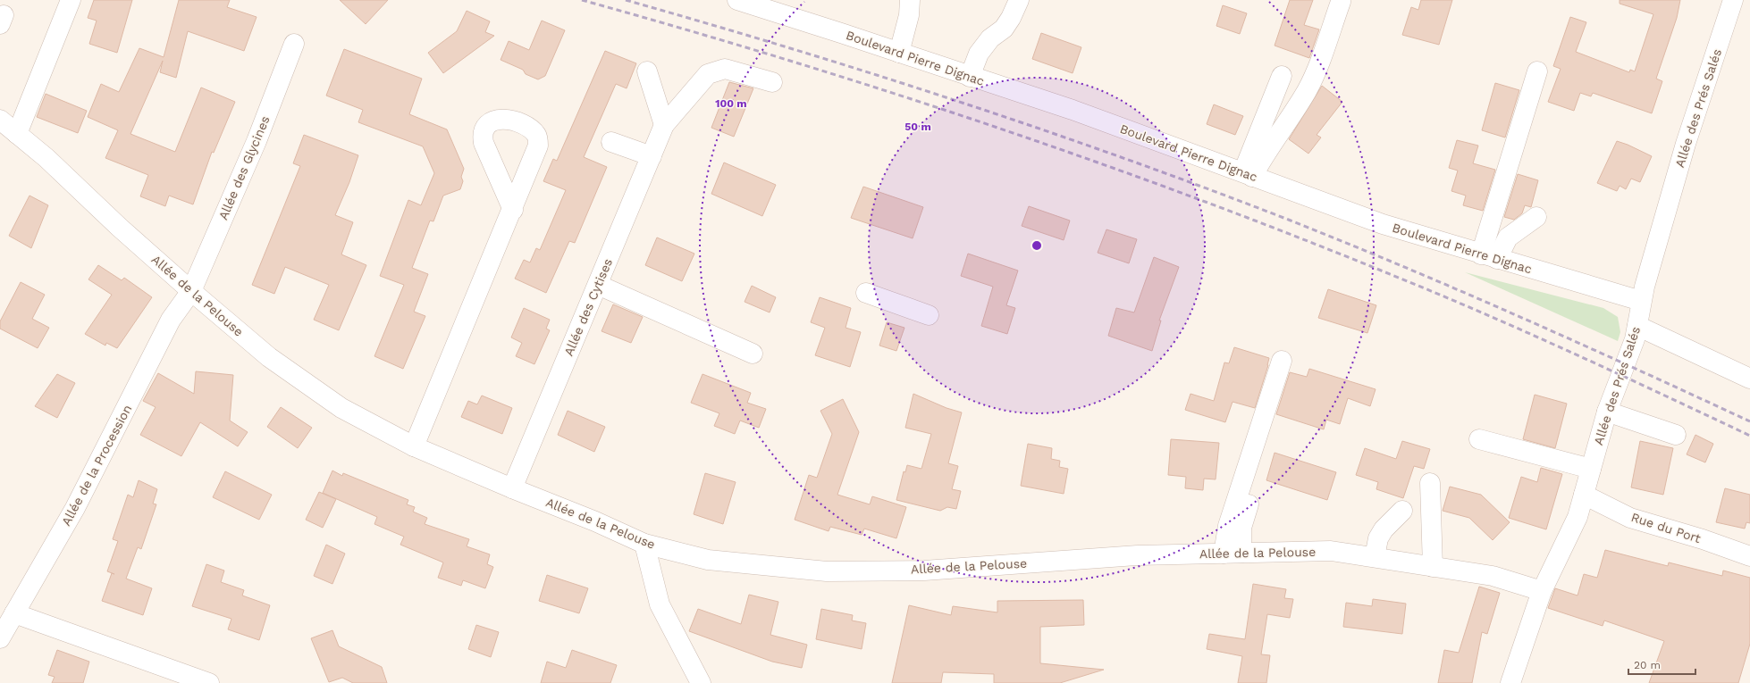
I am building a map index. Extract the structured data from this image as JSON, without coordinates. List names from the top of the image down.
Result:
{
  "streets": {
    "street": [
      "Boulevard Pierre Dignac",
      "Allée des Prés Salés",
      "Allée des Glycines",
      "Allée de la Pelouse",
      "Allée des Cytises",
      "Allée de la Procession",
      "Rue du Port"
    ]
  },
  "crossings": [
    ["Boulevard Pierre Dignac", "Allée des Prés Salés"],
    ["Allée des Prés Salés", "Allée de la Pelouse"],
    ["Allée des Prés Salés", "Rue du Port"],
    ["Allée des Glycines", "Allée de la Pelouse"],
    ["Allée des Glycines", "Allée de la Procession"],
    ["Allée de la Pelouse", "Allée des Cytises"],
    ["Allée de la Pelouse", "Allée de la Procession"]
  ],
  "scale_bar": "20 m",
  "rings": ["100 m", "50 m"]
}
